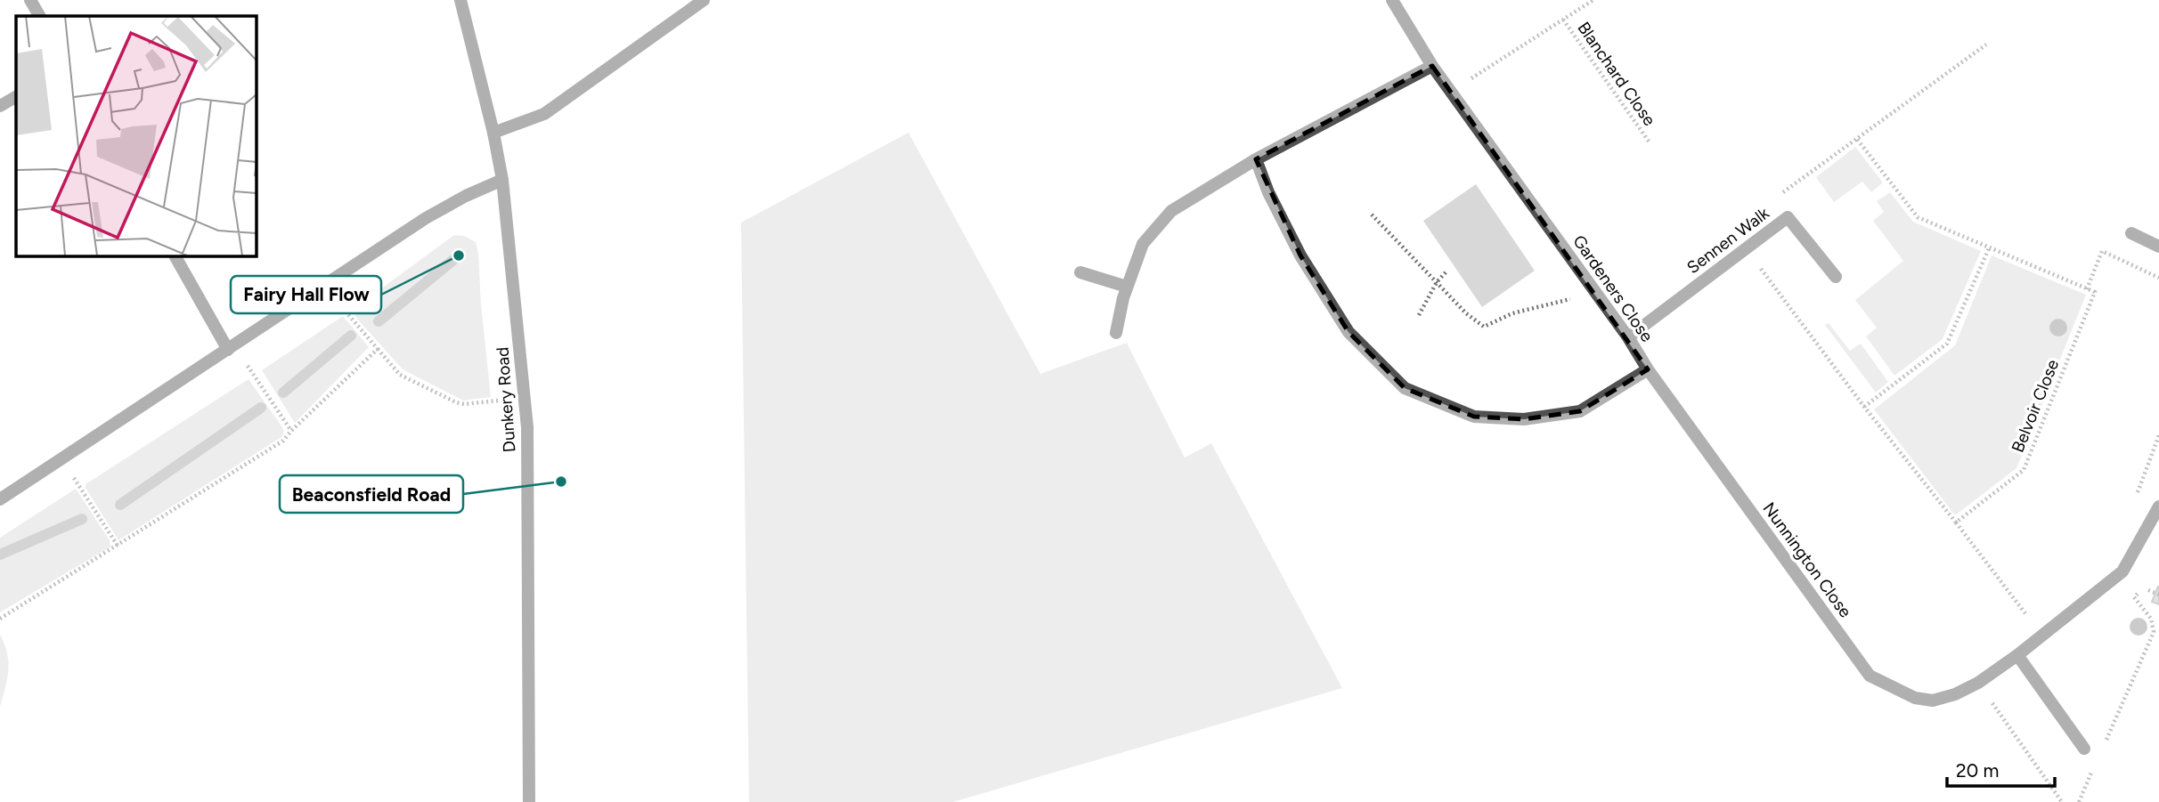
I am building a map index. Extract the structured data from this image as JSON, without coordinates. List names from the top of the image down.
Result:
{
  "streets": {
    "street": [
      "Sennen Walk",
      "Gardeners Close",
      "Dunkery Road",
      "Nunnington Close"
    ],
    "path": ["Blanchard Close", "Belvoir Close"]
  },
  "crossings": [
    ["Blanchard Close", "Gardeners Close"],
    ["Sennen Walk", "Gardeners Close"],
    ["Gardeners Close", "Nunnington Close"]
  ],
  "places": ["Fairy Hall Flow", "Beaconsfield Road"],
  "scale_bar": "20 m"
}
